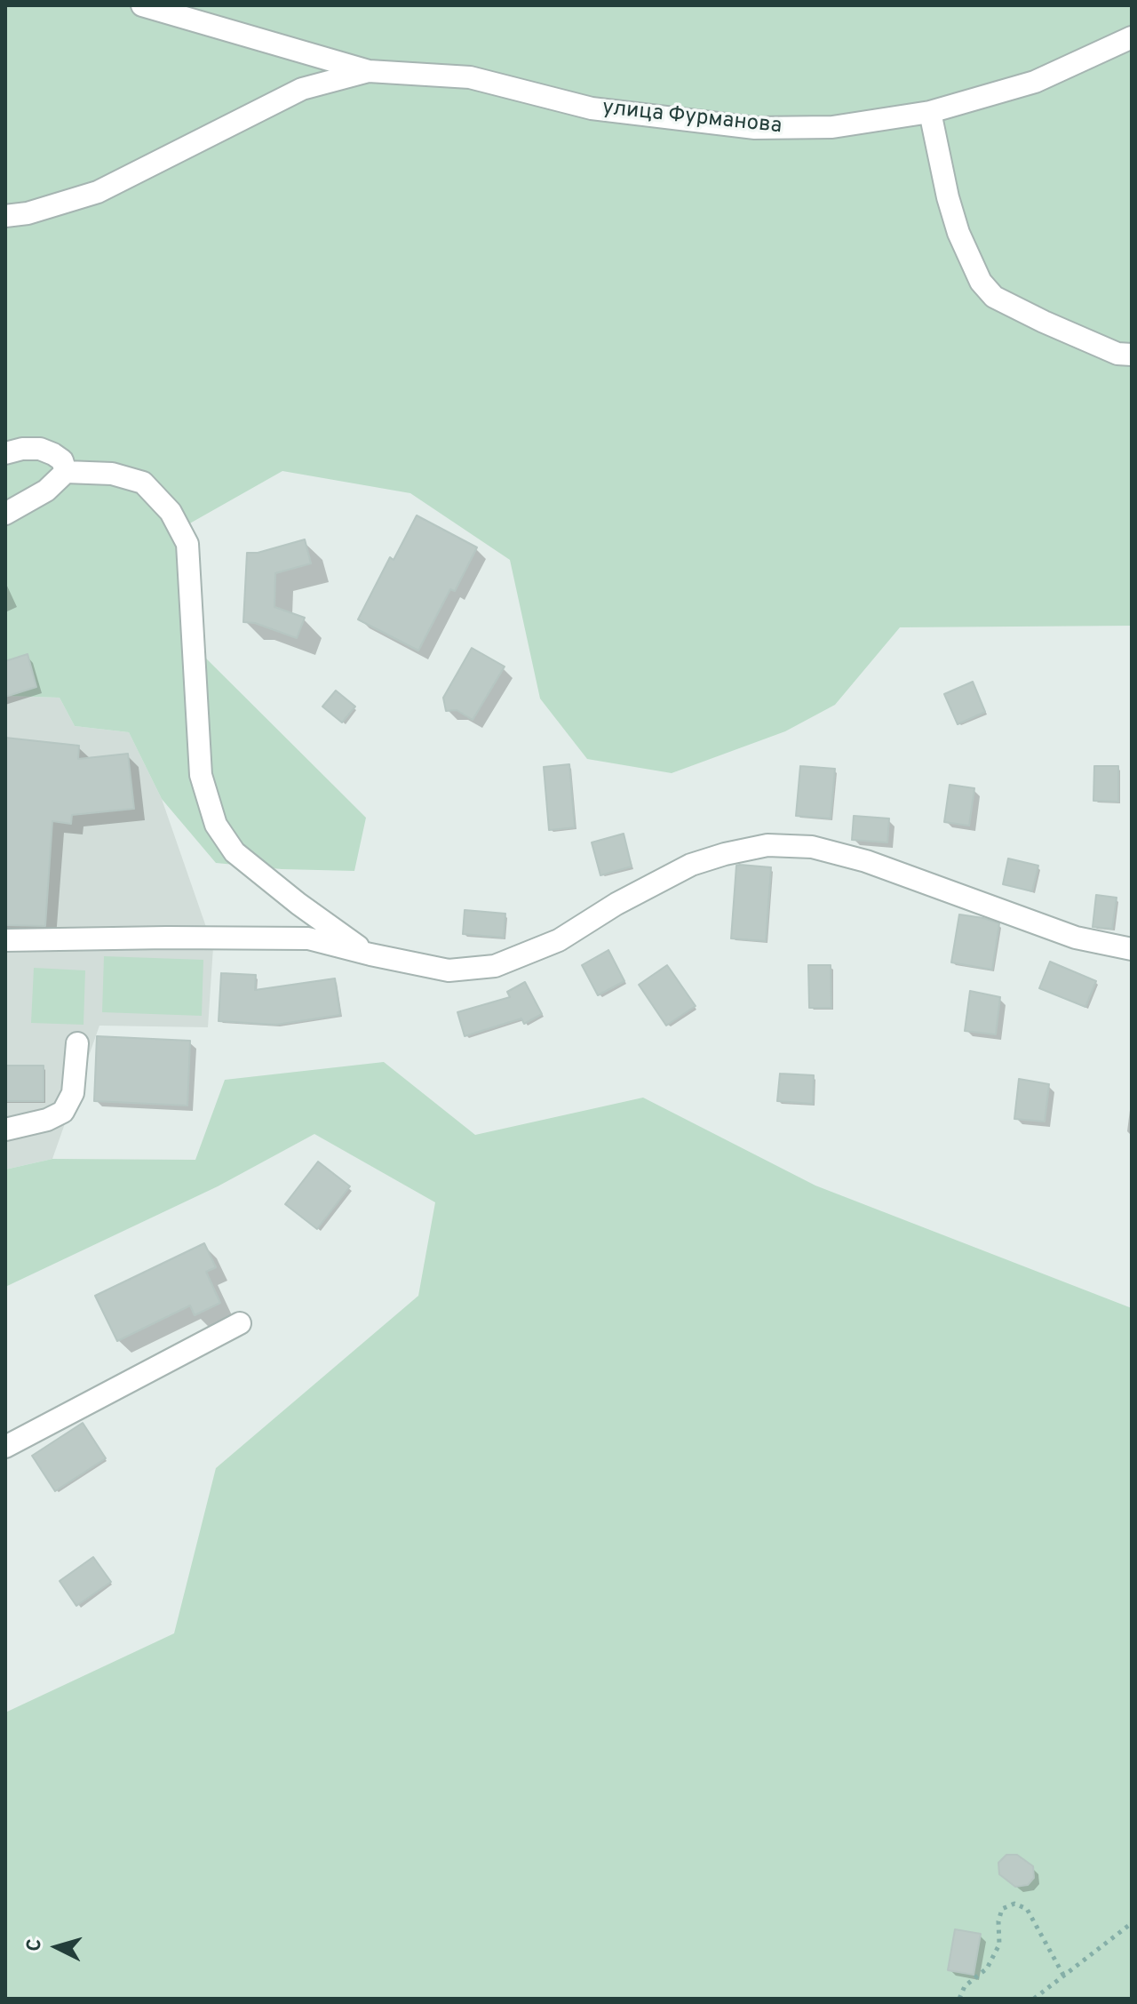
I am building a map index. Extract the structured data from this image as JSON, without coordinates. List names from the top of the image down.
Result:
{
  "streets": {
    "street": ["улица Фурманова"]
  },
  "north": "left"
}
